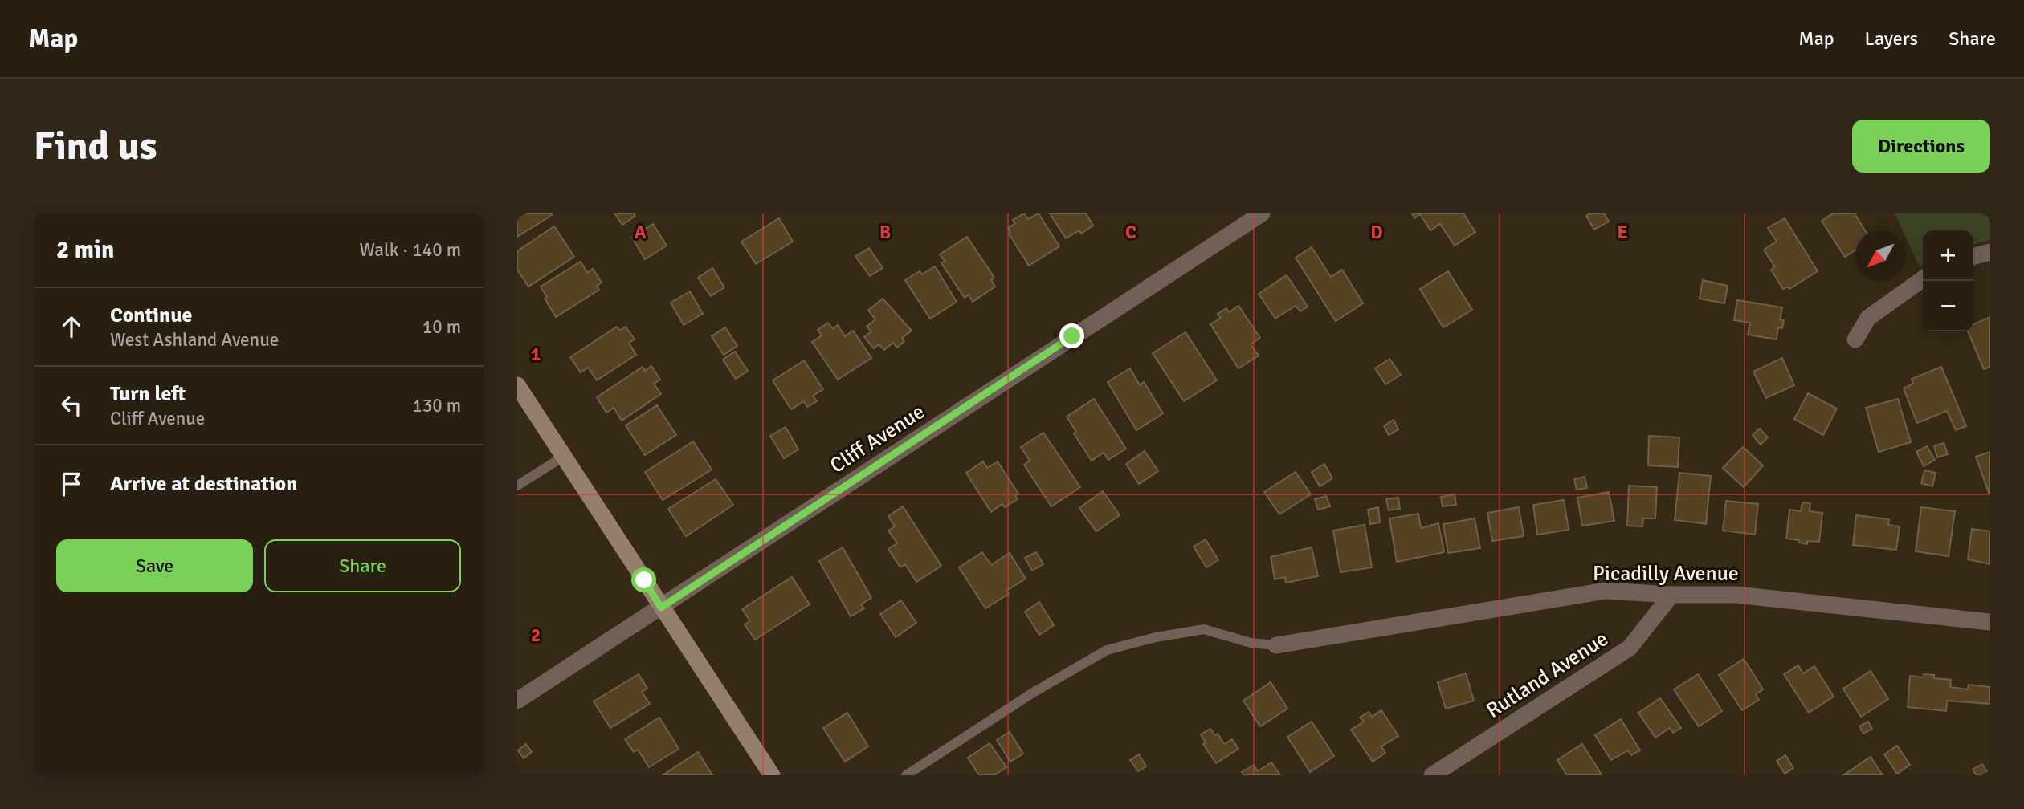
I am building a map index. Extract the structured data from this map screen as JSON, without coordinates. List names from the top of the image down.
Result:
{
  "streets": {
    "street": ["Cliff Avenue", "Picadilly Avenue", "Rutland Avenue"]
  },
  "crossings": [
    ["Picadilly Avenue", "Rutland Avenue"]
  ],
  "north": "bottom left",
  "page": {
    "header": "Map",
    "nav": ["Map", "Layers", "Share"],
    "buttons": [
      "Directions",
      ["Save", "Share"]
    ],
    "title": "Find us",
    "heading": ["2 min", "Walk · 140 m"],
    "map_buttons": ["+", "−"],
    "list": [
      ["Continue", "West Ashland Avenue", "10 m"],
      ["Turn left", "Cliff Avenue", "130 m"],
      "Arrive at destination"
    ]
  },
  "grid": {
    "columns": [
      "A",
      "B",
      "C",
      "D",
      "E"
    ],
    "rows": ["1", "2"]
  }
}
